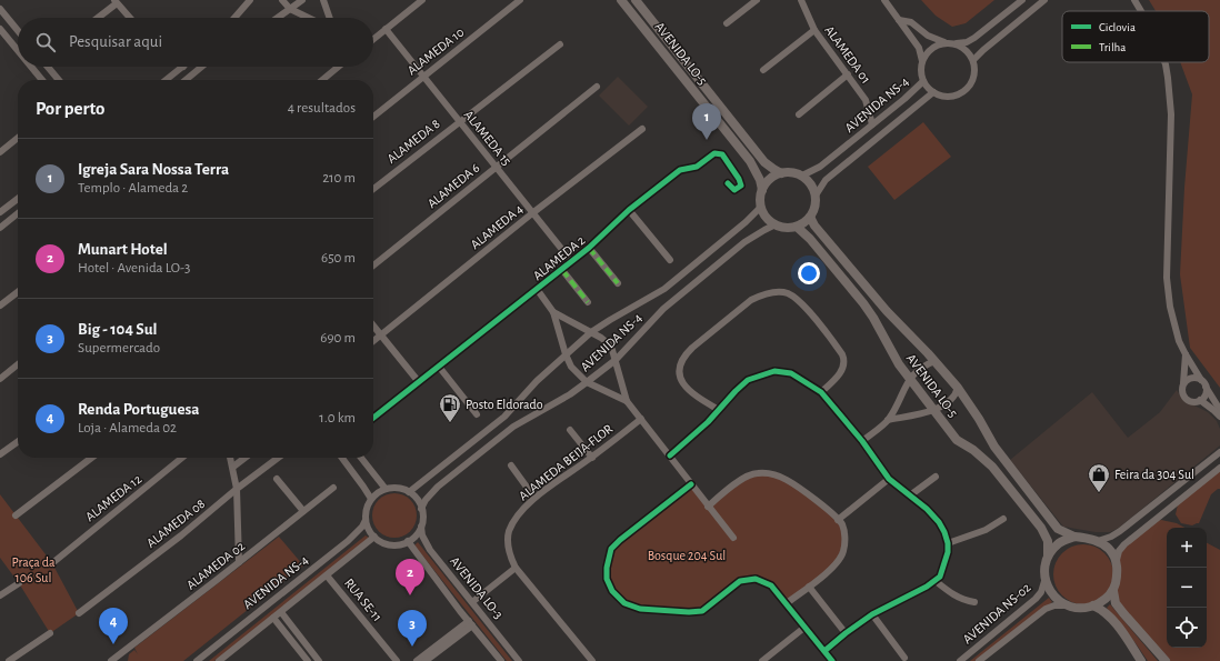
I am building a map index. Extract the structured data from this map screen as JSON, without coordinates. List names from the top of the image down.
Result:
{
  "streets": {
    "main road": ["AVENIDA LO-5"],
    "street": [
      "ALAMEDA 10",
      "ALAMEDA 01",
      "AVENIDA NS-4",
      "ALAMEDA 15",
      "ALAMEDA 8",
      "ALAMEDA 6",
      "ALAMEDA 4",
      "ALAMEDA 2",
      "ALAMEDA BEIJA-FLOR",
      "ALAMEDA 12",
      "ALAMEDA 08",
      "ALAMEDA 02",
      "AVENIDA LO-3",
      "RUA SE-11",
      "AVENIDA NS-02"
    ]
  },
  "crossings": [
    ["ALAMEDA 10", "ALAMEDA 15"],
    ["AVENIDA LO-5", "AVENIDA NS-4"],
    ["AVENIDA LO-5", "AVENIDA NS-02"],
    ["ALAMEDA 01", "AVENIDA NS-4"],
    ["AVENIDA NS-4", "AVENIDA LO-3"],
    ["AVENIDA NS-4", "RUA SE-11"],
    ["ALAMEDA 15", "ALAMEDA 8"],
    ["ALAMEDA 15", "ALAMEDA 6"],
    ["ALAMEDA 15", "ALAMEDA 4"],
    ["ALAMEDA 15", "ALAMEDA 2"]
  ],
  "parks": ["Bosque 204 Sul", "Praça da 106 Sul"],
  "places": {
    "fuel station": ["Posto Eldorado"],
    "shop": ["Feira da 304 Sul"]
  },
  "legend": ["Ciclovia", "Trilha"],
  "page": {
    "search": "Pesquisar aqui",
    "heading": ["Por perto", "4 resultados"],
    "pins": [
      "1",
      "2",
      "4",
      "3"
    ],
    "list": [
      {
        "mark": "1",
        "name": "Igreja Sara Nossa Terra",
        "note": "Templo · Alameda 2",
        "value": "210 m"
      },
      {
        "mark": "2",
        "name": "Munart Hotel",
        "note": "Hotel · Avenida LO-3",
        "value": "650 m"
      },
      {
        "mark": "3",
        "name": "Big - 104 Sul",
        "note": "Supermercado",
        "value": "690 m"
      },
      {
        "mark": "4",
        "name": "Renda Portuguesa",
        "note": "Loja · Alameda 02",
        "value": "1.0 km"
      }
    ],
    "map_buttons": ["+", "−"]
  }
}
